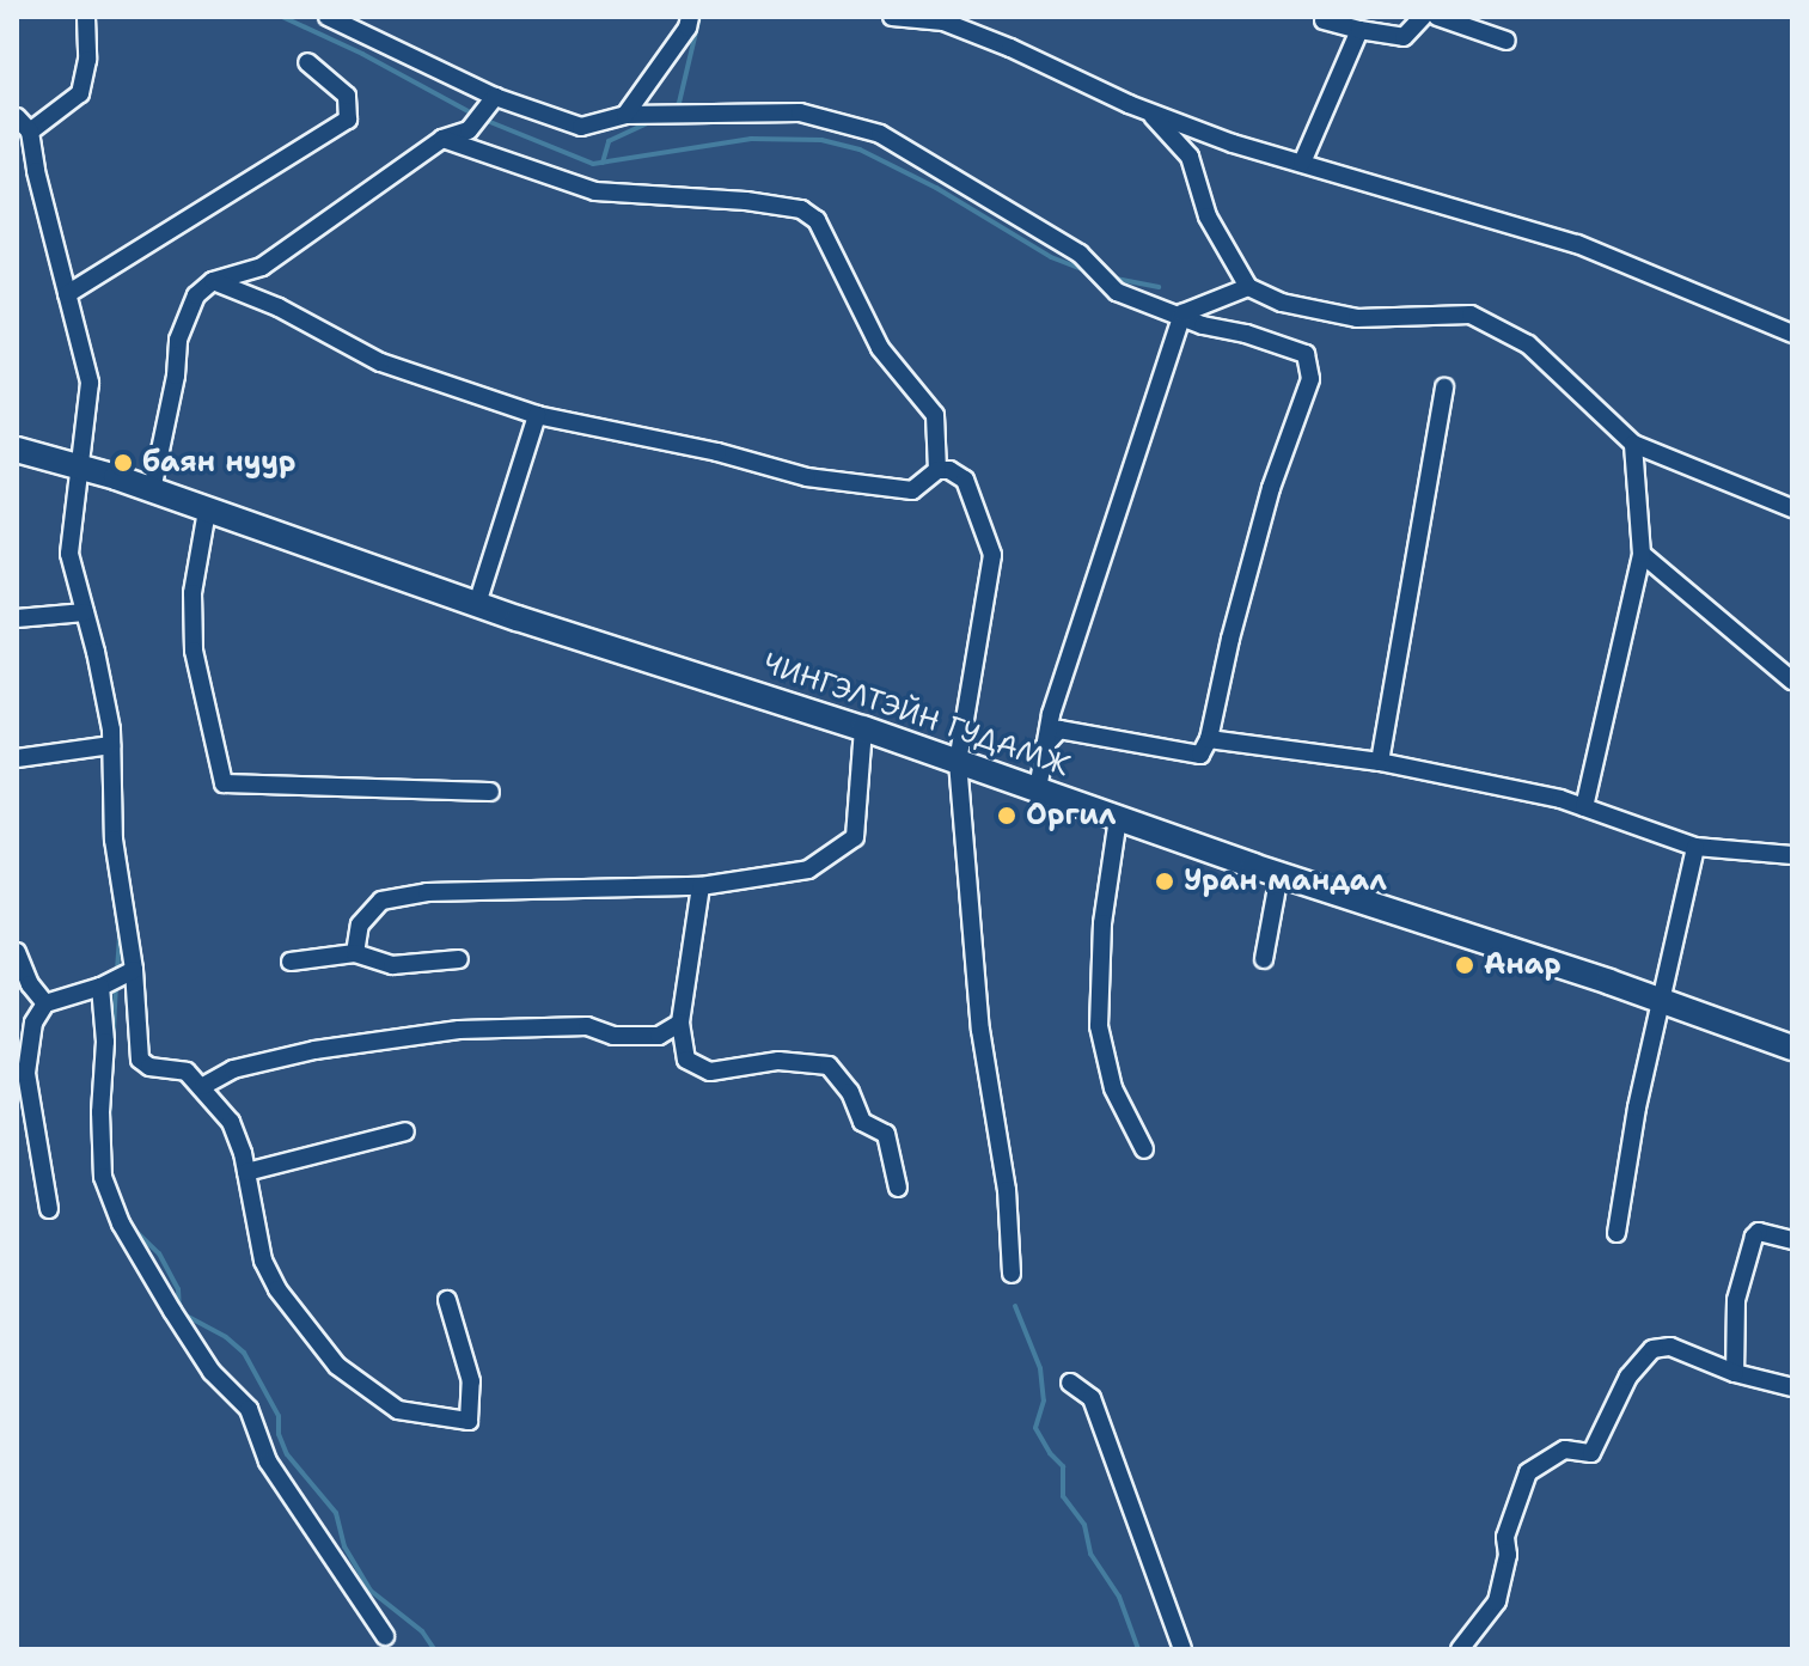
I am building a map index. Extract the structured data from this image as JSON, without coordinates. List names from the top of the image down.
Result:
{
  "streets": {
    "main road": ["ЧИНГЭЛТЭЙН ГУДАМЖ"]
  },
  "places": [
    "баян нуур",
    "Оргил",
    "Уран мандал",
    "Анар"
  ]
}
